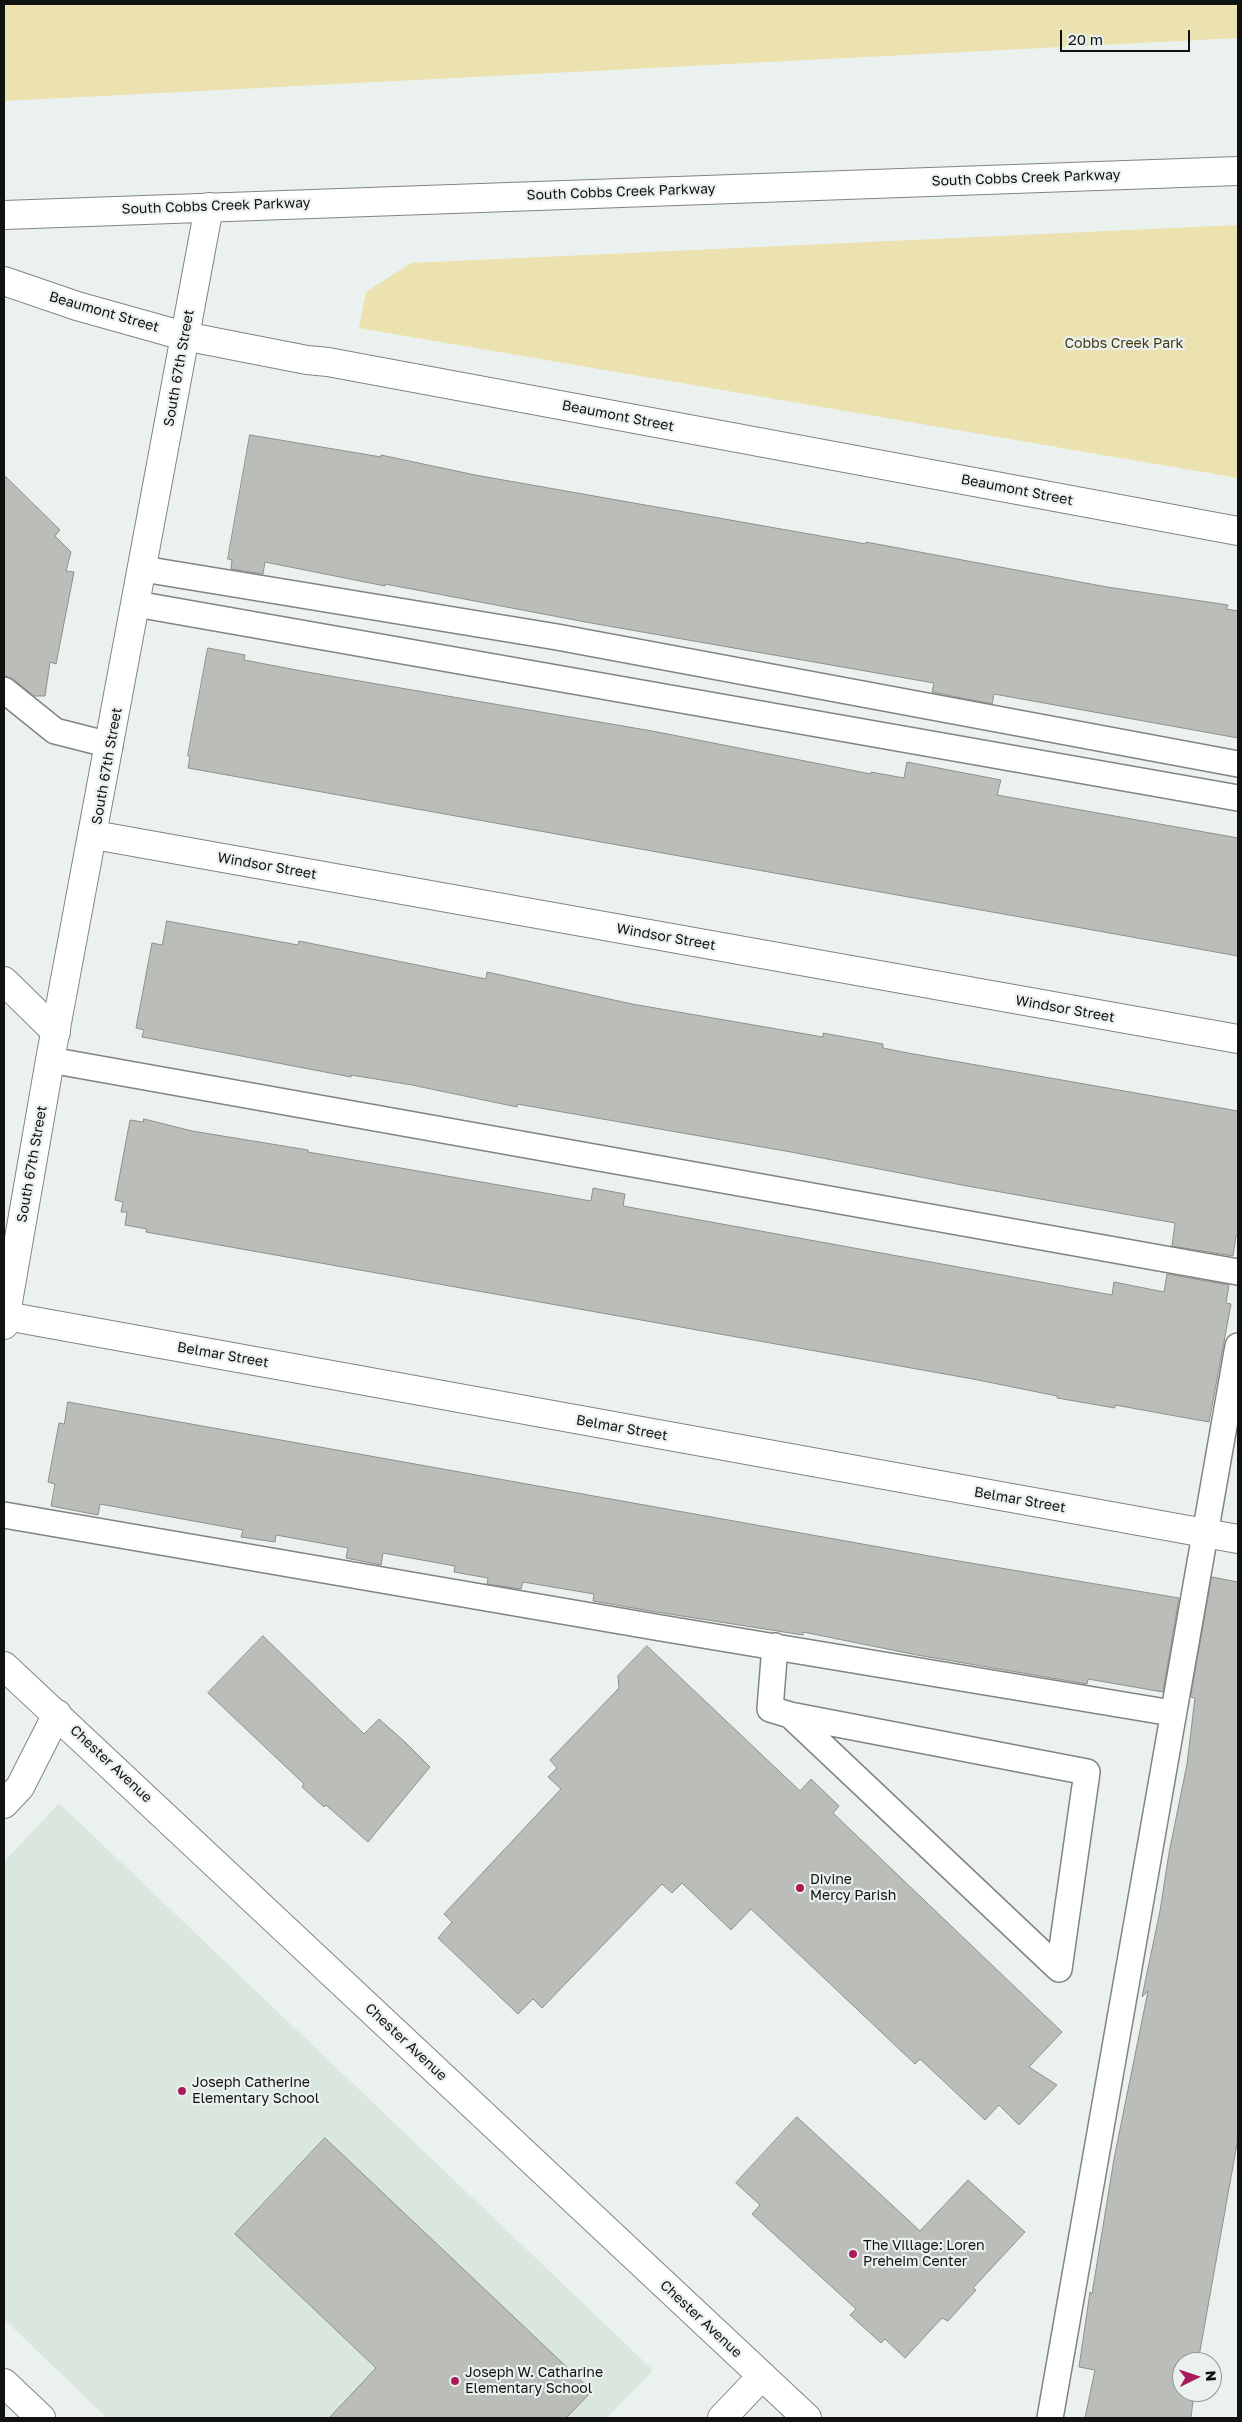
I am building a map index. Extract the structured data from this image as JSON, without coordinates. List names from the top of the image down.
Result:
{
  "streets": {
    "street": [
      "South Cobbs Creek Parkway",
      "Beaumont Street",
      "South 67th Street",
      "Windsor Street",
      "Belmar Street",
      "Chester Avenue"
    ]
  },
  "crossings": [
    ["South Cobbs Creek Parkway", "South 67th Street"],
    ["Beaumont Street", "South 67th Street"],
    ["South 67th Street", "Windsor Street"],
    ["South 67th Street", "Belmar Street"]
  ],
  "parks": ["Cobbs Creek Park"],
  "places": [
    "Divine Mercy Parish",
    "Joseph Catherine Elementary School",
    "The Village: Loren Preheim Center",
    "Joseph W. Catharine Elementary School"
  ],
  "scale_bar": "20 m",
  "north": "right"
}
